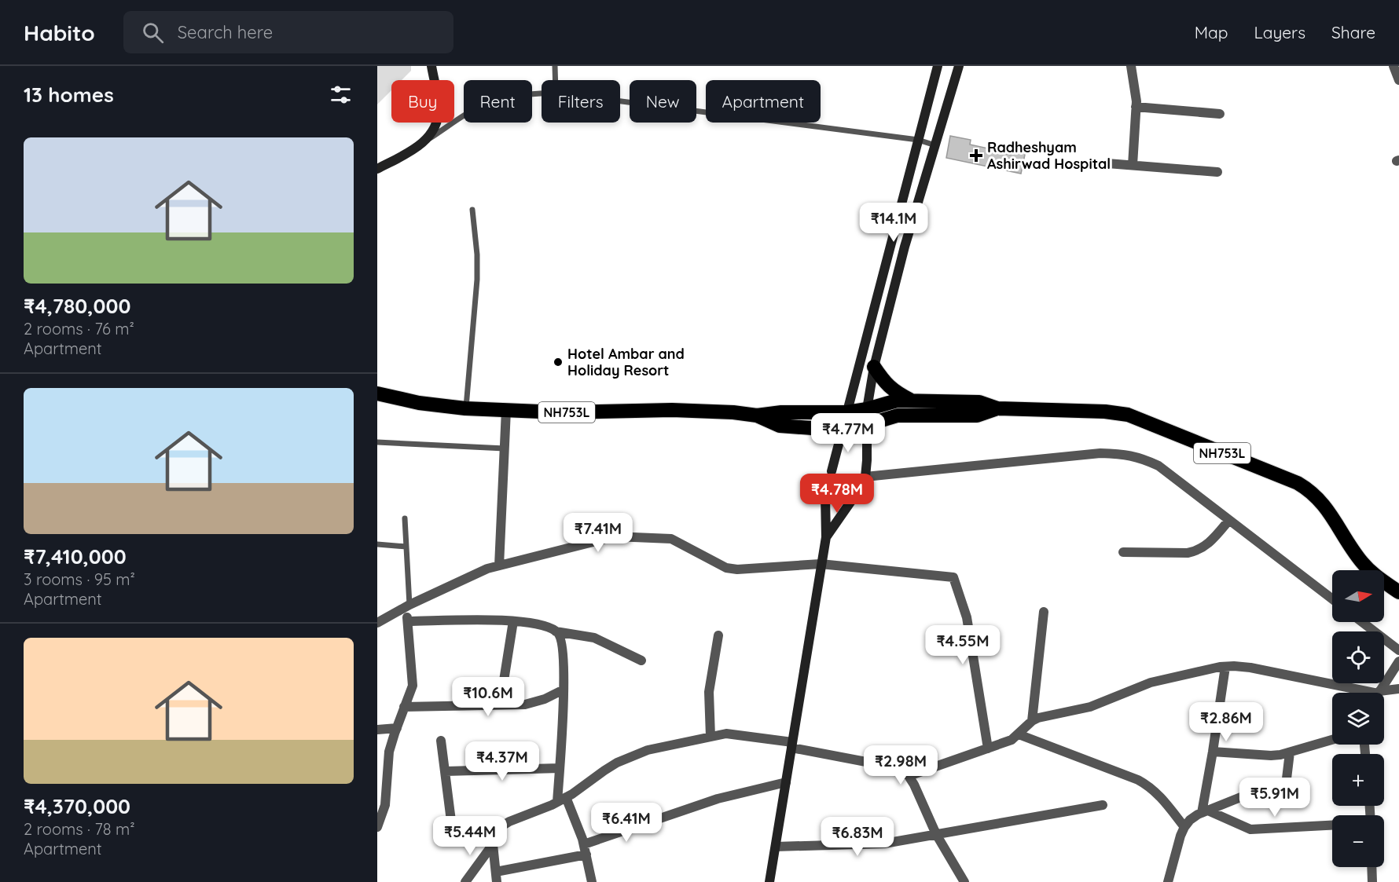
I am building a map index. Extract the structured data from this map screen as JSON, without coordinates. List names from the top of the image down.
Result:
{
  "streets": {
    "highway": ["NH753L"]
  },
  "places": {
    "health": ["Radheshyam Ashirwad Hospital"],
    "other": ["Hotel Ambar and Holiday Resort"]
  },
  "north": "right",
  "page": {
    "header": "Habito",
    "search": "Search here",
    "nav": ["Map", "Layers", "Share"],
    "heading": "13 homes",
    "chip": [
      "Buy",
      "Rent",
      "Filters",
      "New",
      "Apartment"
    ],
    "list": [
      {
        "name": "₹4,780,000",
        "note": "2 rooms · 76 m² · Apartment"
      },
      {
        "name": "₹7,410,000",
        "note": "3 rooms · 95 m² · Apartment"
      },
      {
        "name": "₹4,370,000",
        "note": "2 rooms · 78 m² · Apartment"
      }
    ],
    "price": [
      "₹14.1M",
      "₹4.77M",
      "₹4.78M",
      "₹7.41M",
      "₹4.55M",
      "₹10.6M",
      "₹2.86M",
      "₹4.37M",
      "₹2.98M",
      "₹5.91M",
      "₹6.41M",
      "₹5.44M",
      "₹6.83M"
    ],
    "map_buttons": ["+", "−"]
  }
}
